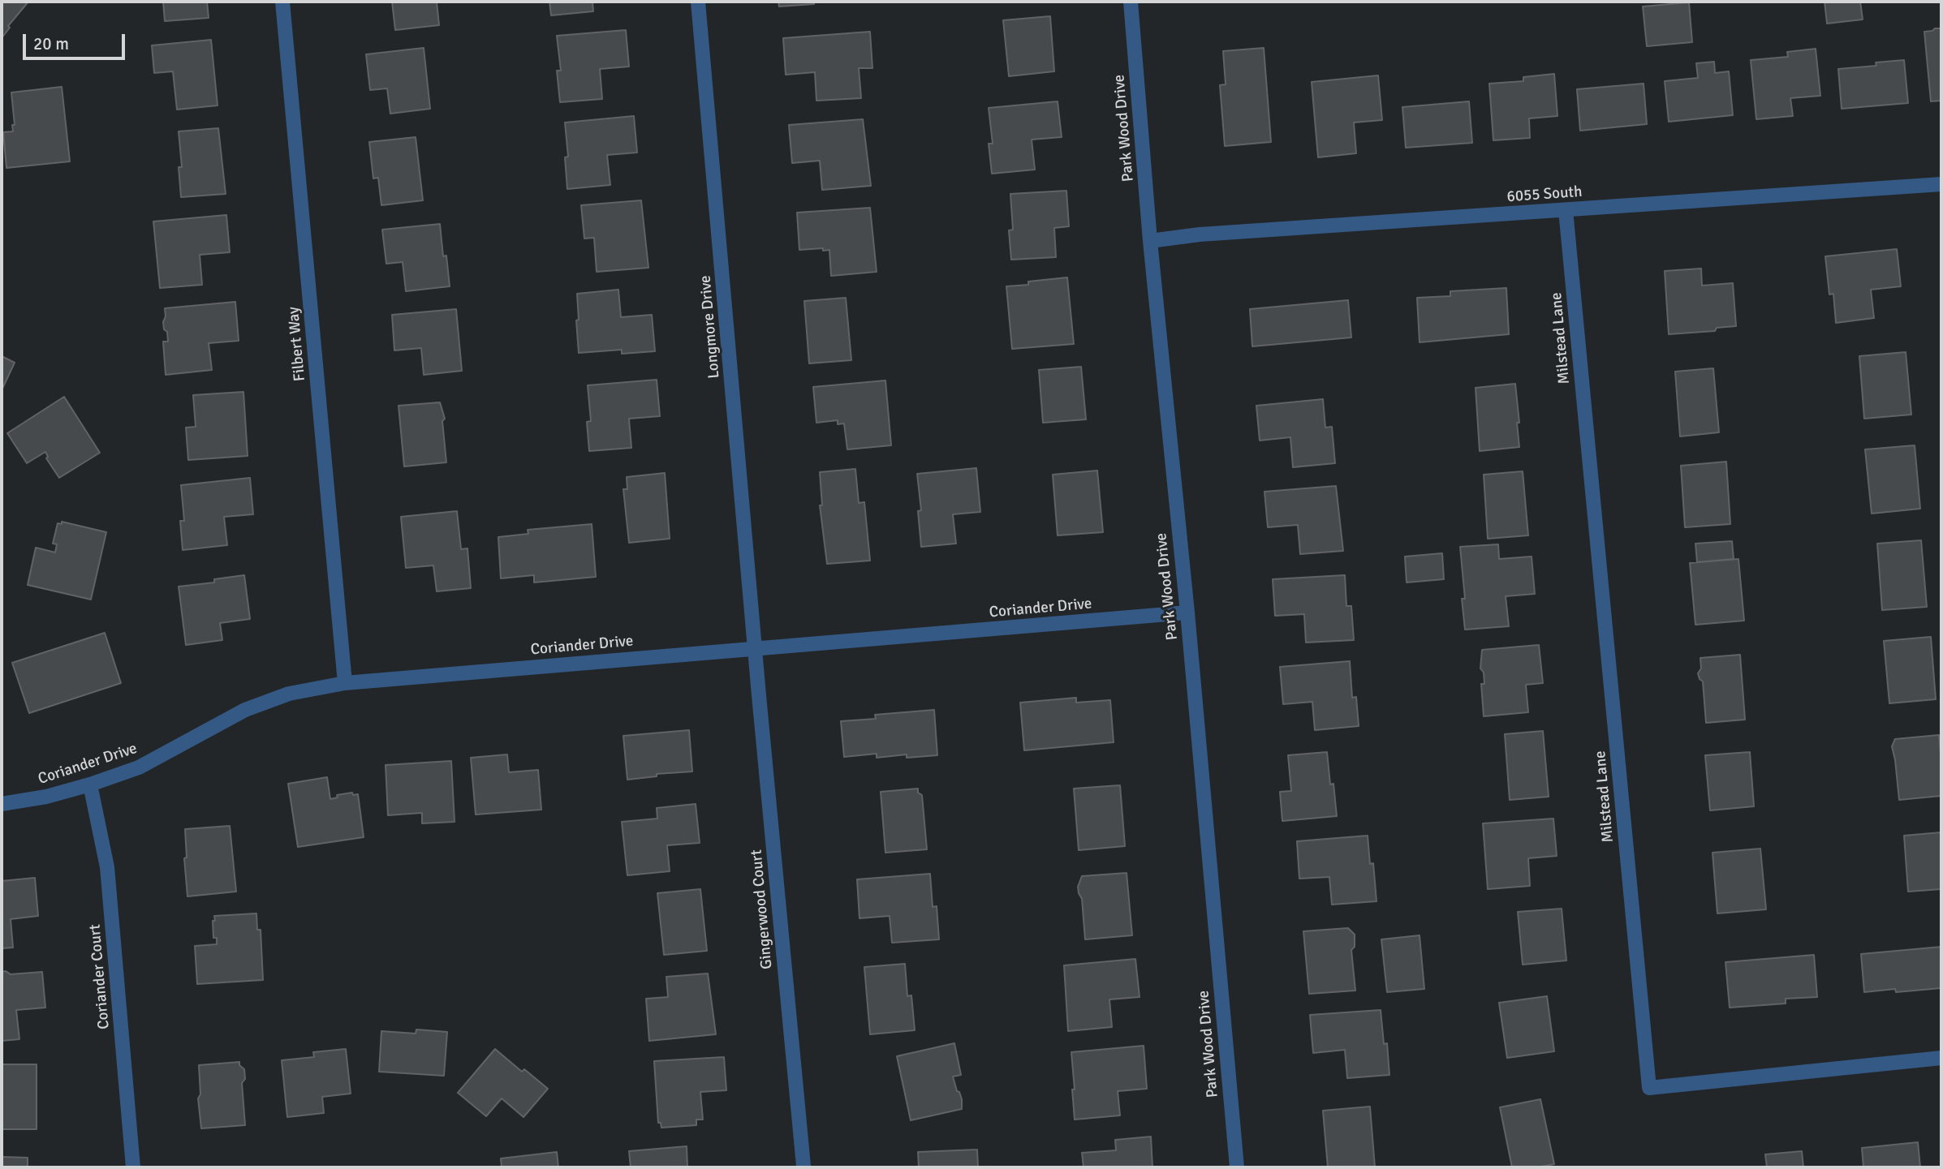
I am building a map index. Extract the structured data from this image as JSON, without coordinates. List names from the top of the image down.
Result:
{
  "streets": {
    "street": [
      "Park Wood Drive",
      "6055 South",
      "Longmore Drive",
      "Milstead Lane",
      "Filbert Way",
      "Coriander Drive",
      "Gingerwood Court",
      "Coriander Court"
    ]
  },
  "crossings": [
    ["Park Wood Drive", "6055 South"],
    ["Park Wood Drive", "Coriander Drive"],
    ["6055 South", "Milstead Lane"],
    ["Longmore Drive", "Coriander Drive"],
    ["Longmore Drive", "Gingerwood Court"],
    ["Filbert Way", "Coriander Drive"],
    ["Coriander Drive", "Gingerwood Court"],
    ["Coriander Drive", "Coriander Court"]
  ],
  "scale_bar": "20 m"
}
